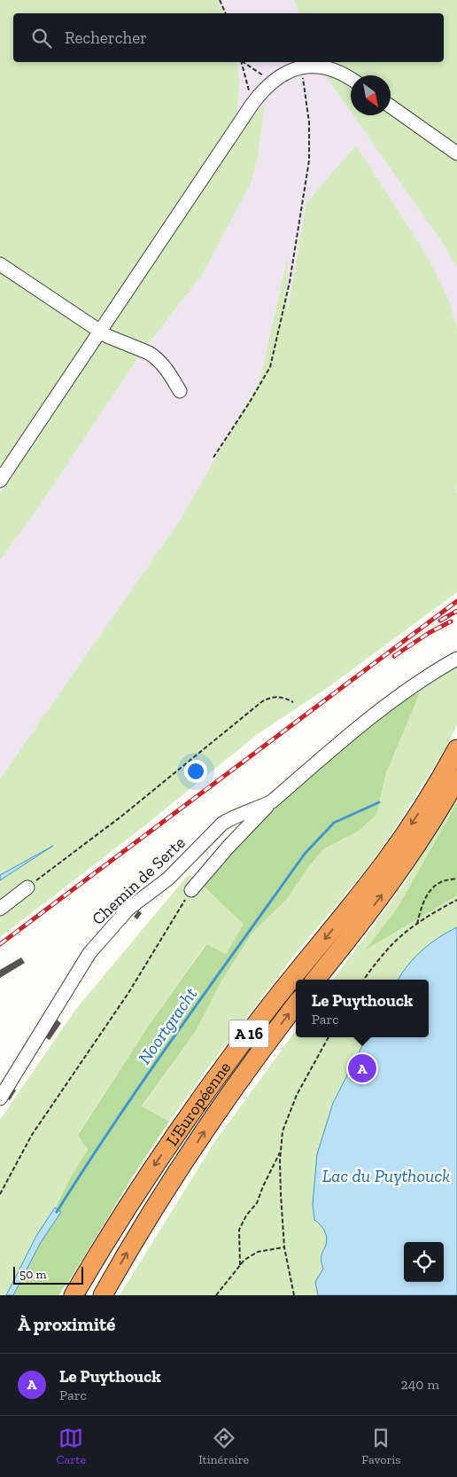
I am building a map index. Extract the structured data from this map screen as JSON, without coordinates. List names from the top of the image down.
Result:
{
  "streets": {
    "highway": ["A 16", "L'Européenne"],
    "street": ["Chemin de Serte"]
  },
  "water": ["Noortgracht", "Lac du Puythouck"],
  "scale_bar": "50 m",
  "north": "bottom right",
  "page": {
    "search": "Rechercher",
    "popup": ["Le Puythouck", "Parc"],
    "pins": "A",
    "scale": "50 m",
    "heading": "À proximité",
    "list": [
      {
        "mark": "A",
        "name": "Le Puythouck",
        "note": "Parc",
        "value": "240 m"
      }
    ],
    "nav": ["Carte", "Itinéraire", "Favoris"]
  }
}
